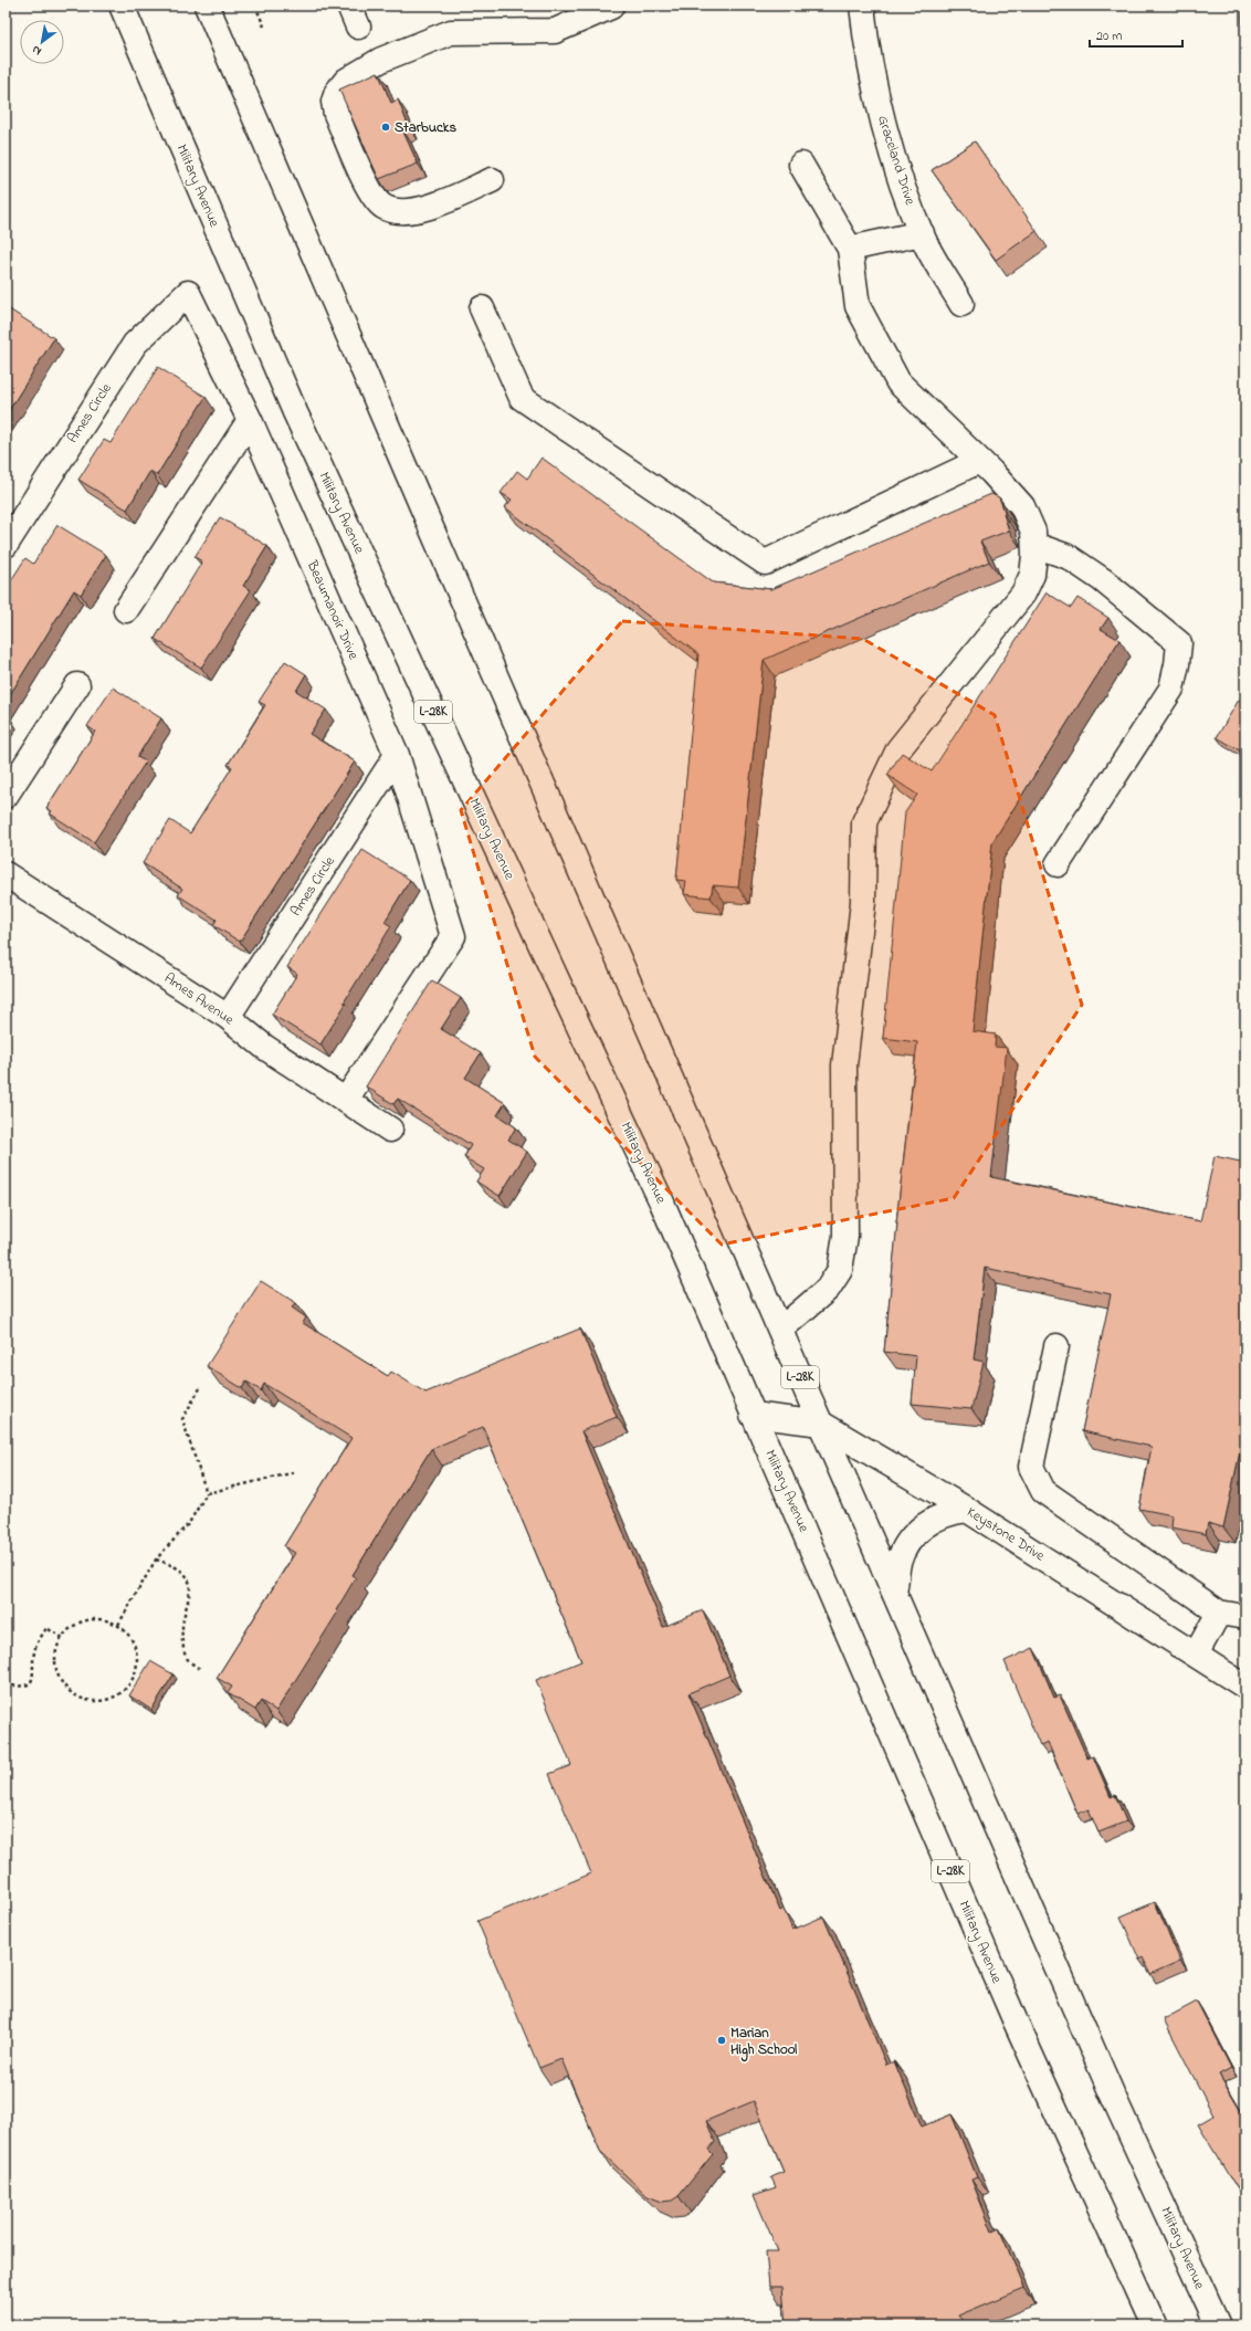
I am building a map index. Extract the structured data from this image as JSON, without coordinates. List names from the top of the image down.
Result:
{
  "streets": {
    "main road": [
      "Graceland Drive",
      "Military Avenue",
      "Ames Circle",
      "Beaumanoir Drive",
      "L-28K",
      "Ames Avenue",
      "Keystone Drive"
    ]
  },
  "crossings": [
    ["Military Avenue", "Keystone Drive"],
    ["Ames Circle", "Beaumanoir Drive"],
    ["Ames Circle", "Ames Avenue"],
    ["Beaumanoir Drive", "Ames Avenue"]
  ],
  "places": ["Starbucks", "Marian High School"],
  "scale_bar": "20 m",
  "north": "bottom left"
}
